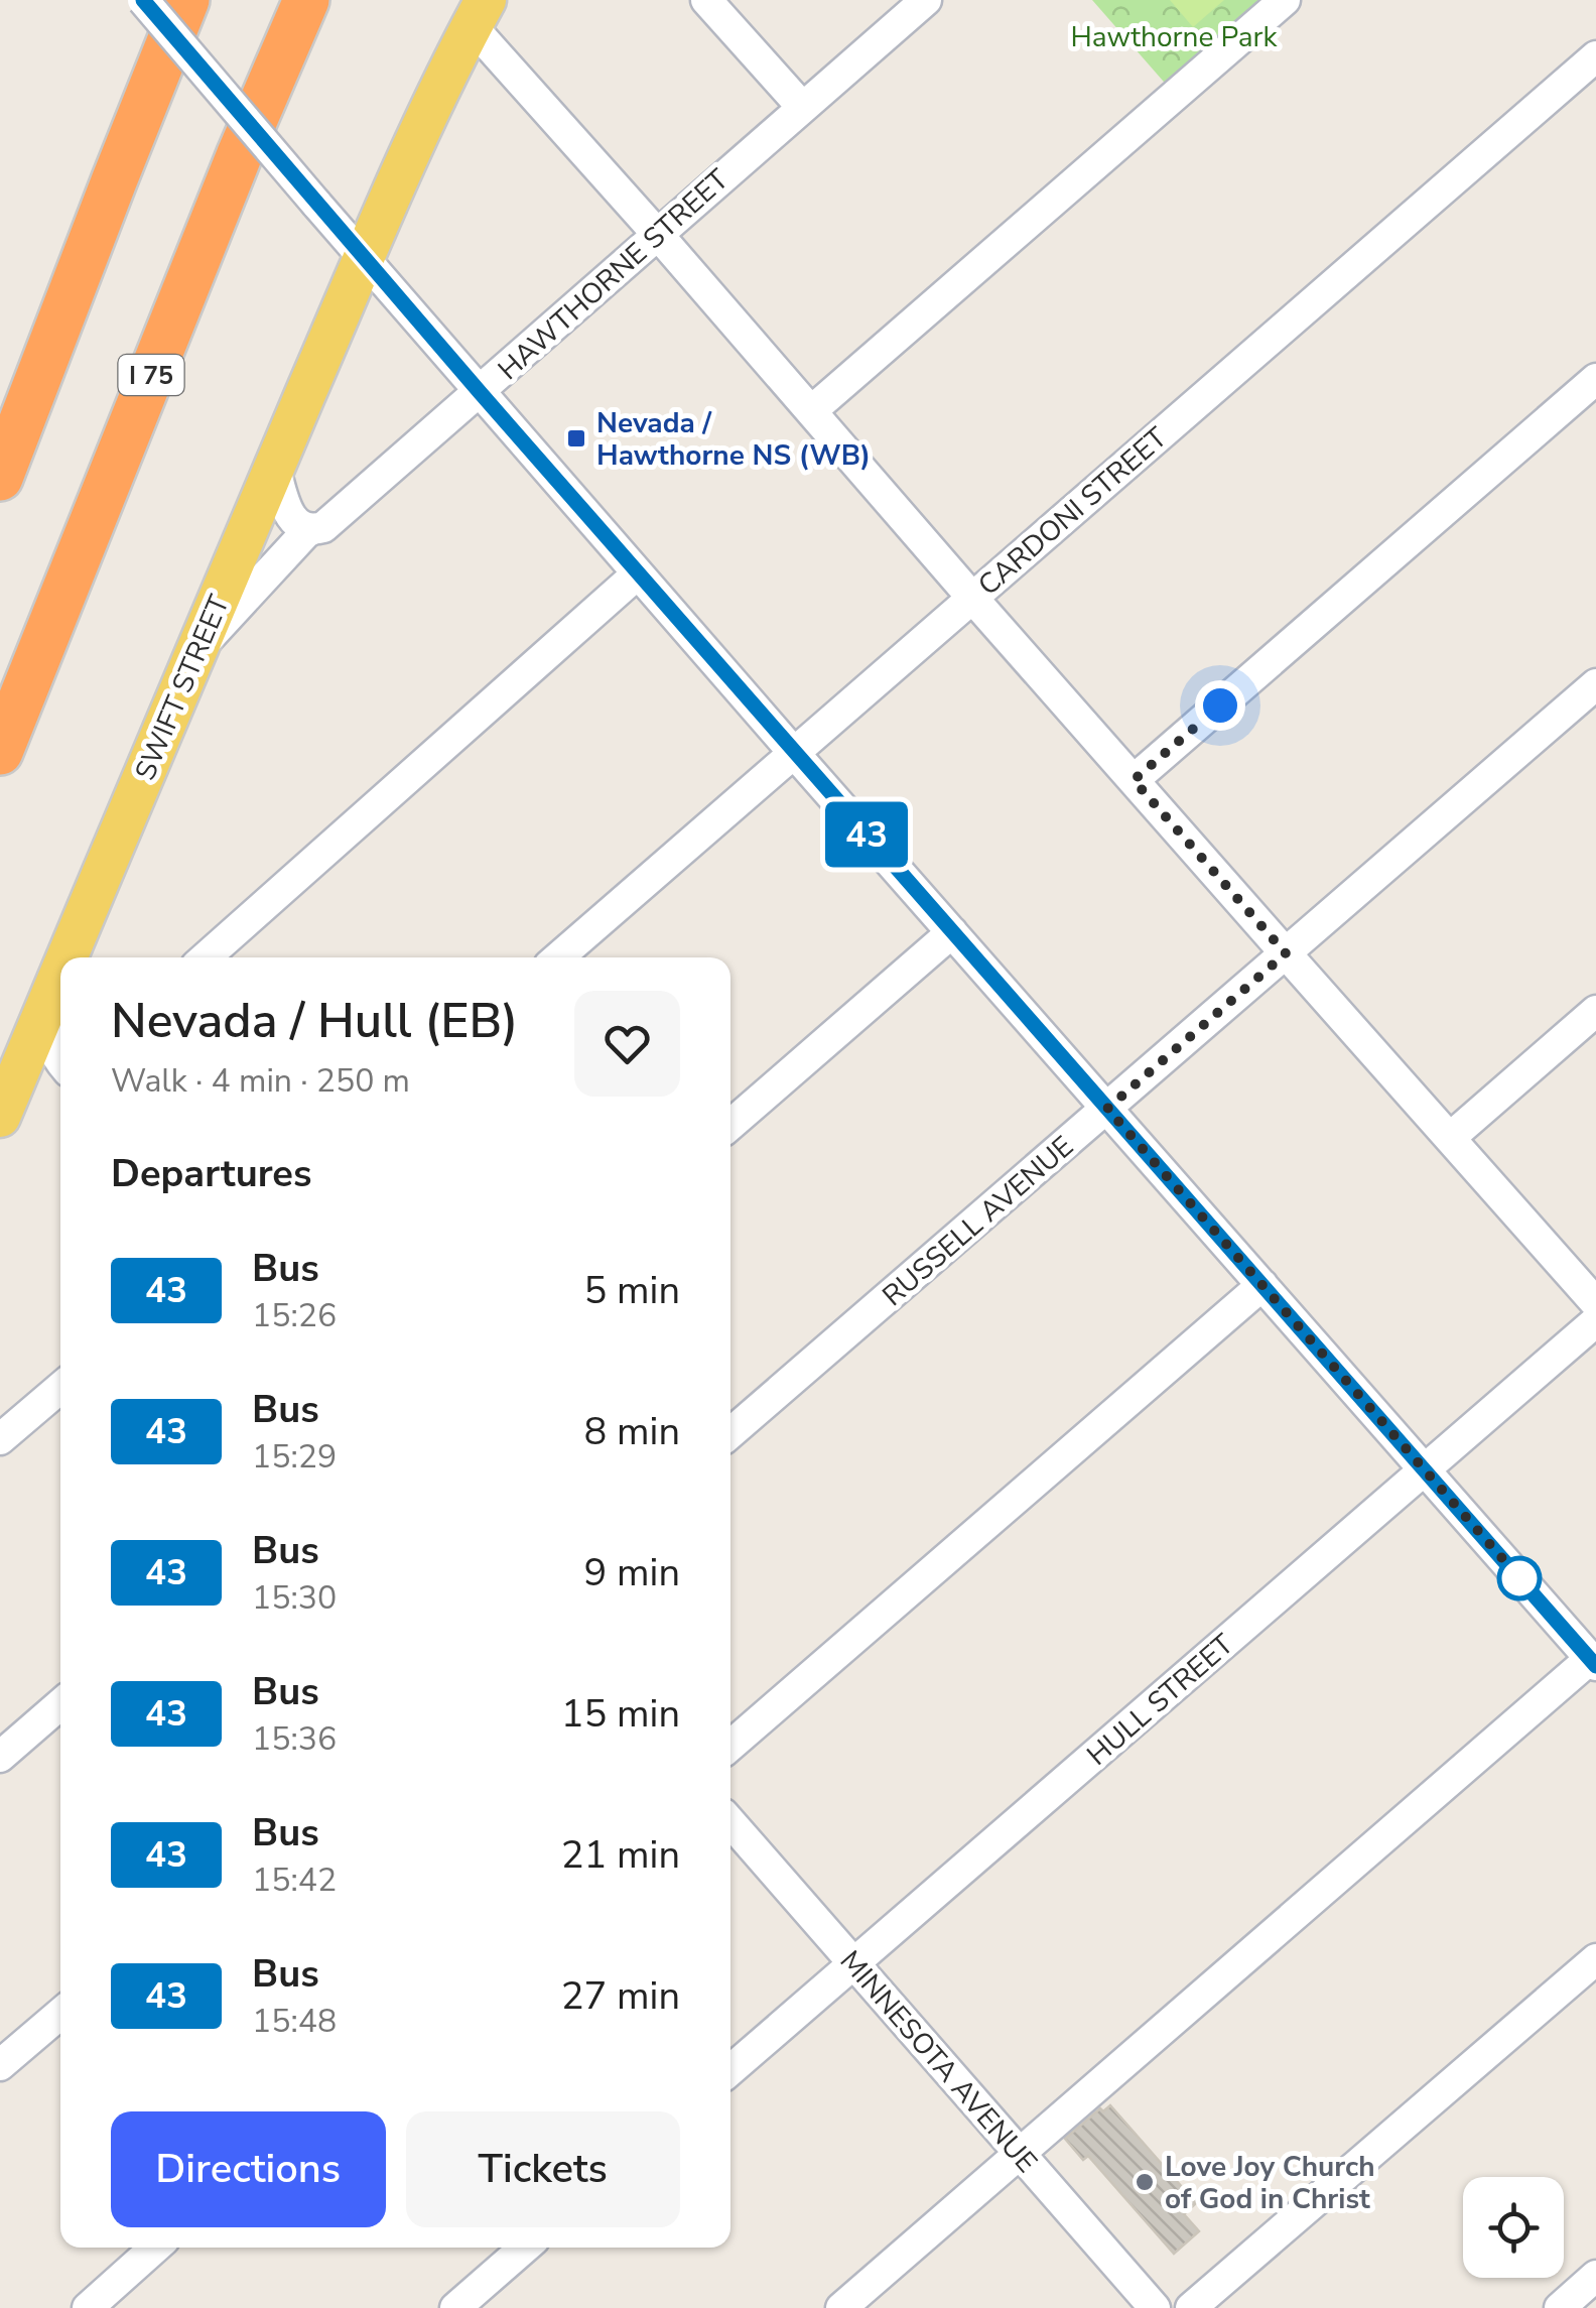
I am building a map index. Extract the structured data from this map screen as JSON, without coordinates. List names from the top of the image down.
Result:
{
  "streets": {
    "highway": ["I 75"],
    "main road": ["SWIFT STREET"],
    "street": [
      "HAWTHORNE STREET",
      "CARDONI STREET",
      "RUSSELL AVENUE",
      "HULL STREET",
      "MINNESOTA AVENUE"
    ]
  },
  "crossings": [
    ["HAWTHORNE STREET", "SWIFT STREET"],
    ["HULL STREET", "MINNESOTA AVENUE"]
  ],
  "parks": ["Hawthorne Park"],
  "places": {
    "transit": ["Nevada / Hawthorne NS (WB)"],
    "other": ["Love Joy Church of God in Christ"]
  },
  "lines": ["bus line 43"],
  "page": {
    "on_map": "43",
    "heading": [
      ["Nevada / Hull (EB)", "Walk · 4 min · 250 m"],
      "Departures"
    ],
    "list": [
      {
        "mark": "43",
        "name": "Bus",
        "note": "15:26",
        "value": "5 min"
      },
      {
        "mark": "43",
        "name": "Bus",
        "note": "15:29",
        "value": "8 min"
      },
      {
        "mark": "43",
        "name": "Bus",
        "note": "15:30",
        "value": "9 min"
      },
      {
        "mark": "43",
        "name": "Bus",
        "note": "15:36",
        "value": "15 min"
      },
      {
        "mark": "43",
        "name": "Bus",
        "note": "15:42",
        "value": "21 min"
      },
      {
        "mark": "43",
        "name": "Bus",
        "note": "15:48",
        "value": "27 min"
      }
    ],
    "buttons": ["Directions", "Tickets"]
  }
}
